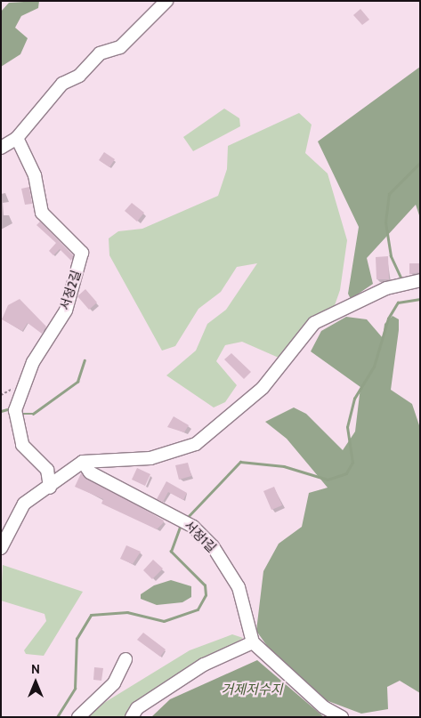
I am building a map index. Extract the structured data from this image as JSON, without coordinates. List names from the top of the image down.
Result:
{
  "streets": {
    "street": ["서정2길", "서정1길"]
  },
  "water": ["거제저수지"],
  "north": "top"
}
